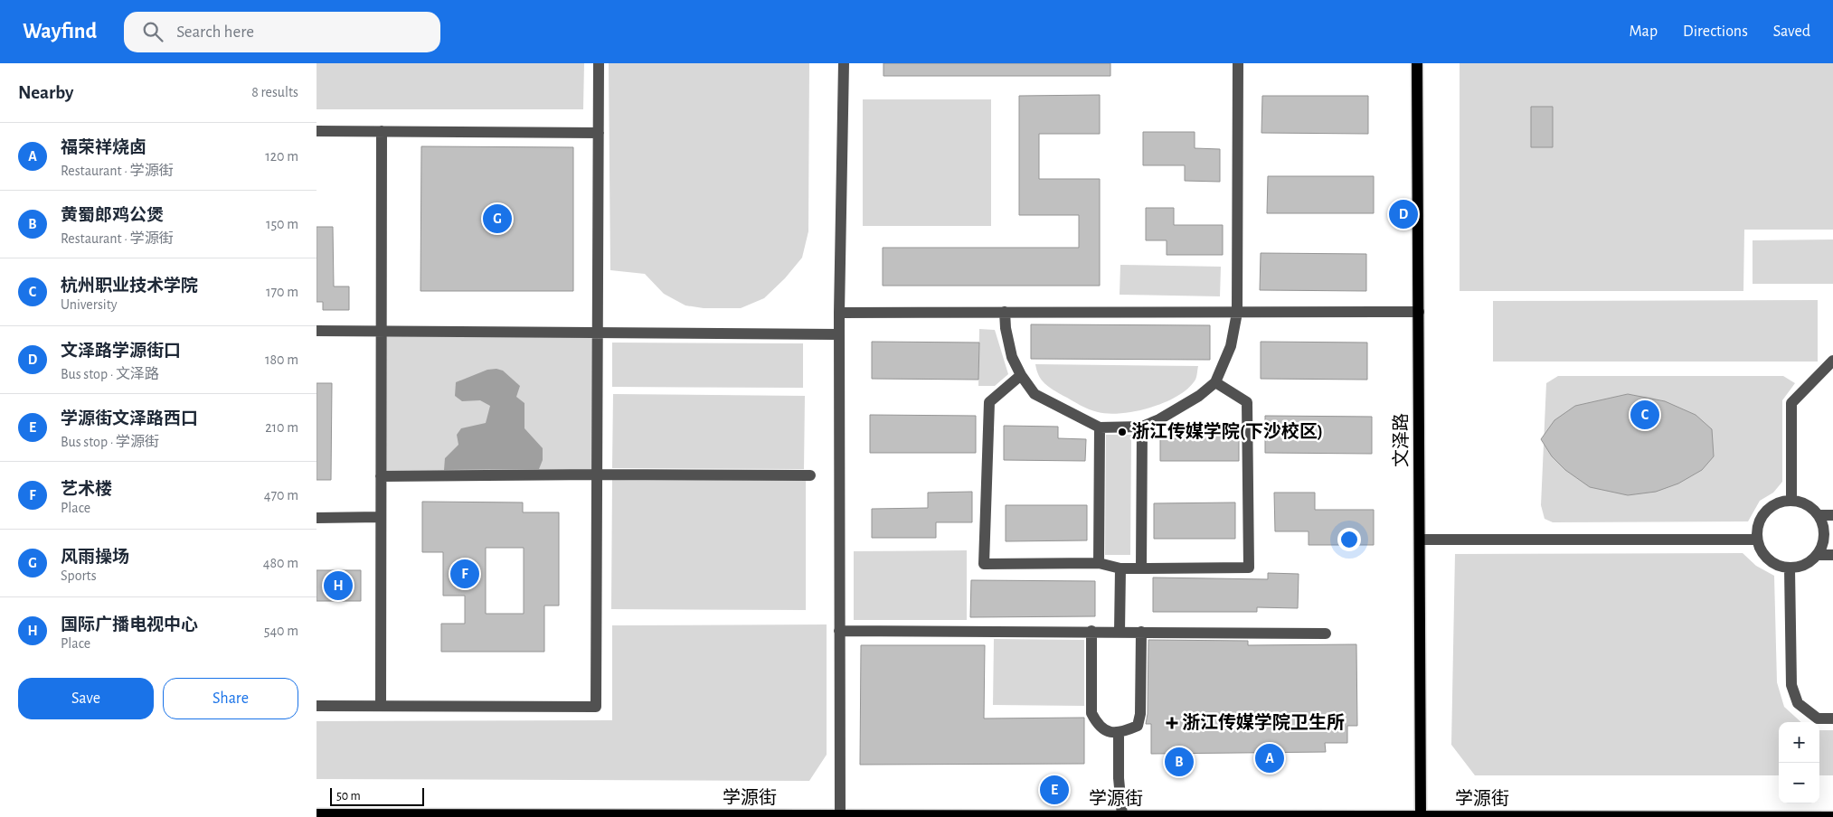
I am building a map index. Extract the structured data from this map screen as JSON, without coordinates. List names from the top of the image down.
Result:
{
  "streets": {
    "main road": ["文泽路", "学源街"]
  },
  "crossings": [
    ["文泽路", "学源街"]
  ],
  "places": {
    "other": ["浙江传媒学院(下沙校区)"],
    "health": ["浙江传媒学院卫生所"]
  },
  "scale_bar": "50 m",
  "page": {
    "header": "Wayfind",
    "search": "Search here",
    "nav": ["Map", "Directions", "Saved"],
    "heading": ["Nearby", "8 results"],
    "list": [
      {
        "mark": "A",
        "name": "福荣祥烧卤",
        "note": "Restaurant · 学源街",
        "value": "120 m"
      },
      {
        "mark": "B",
        "name": "黄蜀郎鸡公煲",
        "note": "Restaurant · 学源街",
        "value": "150 m"
      },
      {
        "mark": "C",
        "name": "杭州职业技术学院",
        "note": "University",
        "value": "170 m"
      },
      {
        "mark": "D",
        "name": "文泽路学源街口",
        "note": "Bus stop · 文泽路",
        "value": "180 m"
      },
      {
        "mark": "E",
        "name": "学源街文泽路西口",
        "note": "Bus stop · 学源街",
        "value": "210 m"
      },
      {
        "mark": "F",
        "name": "艺术楼",
        "note": "Place",
        "value": "470 m"
      },
      {
        "mark": "G",
        "name": "风雨操场",
        "note": "Sports",
        "value": "480 m"
      },
      {
        "mark": "H",
        "name": "国际广播电视中心",
        "note": "Place",
        "value": "540 m"
      }
    ],
    "pins": [
      "D",
      "G",
      "C",
      "F",
      "H",
      "A",
      "B",
      "E"
    ],
    "buttons": ["Save", "Share"],
    "map_buttons": ["+", "−"],
    "scale": "50 m"
  }
}
